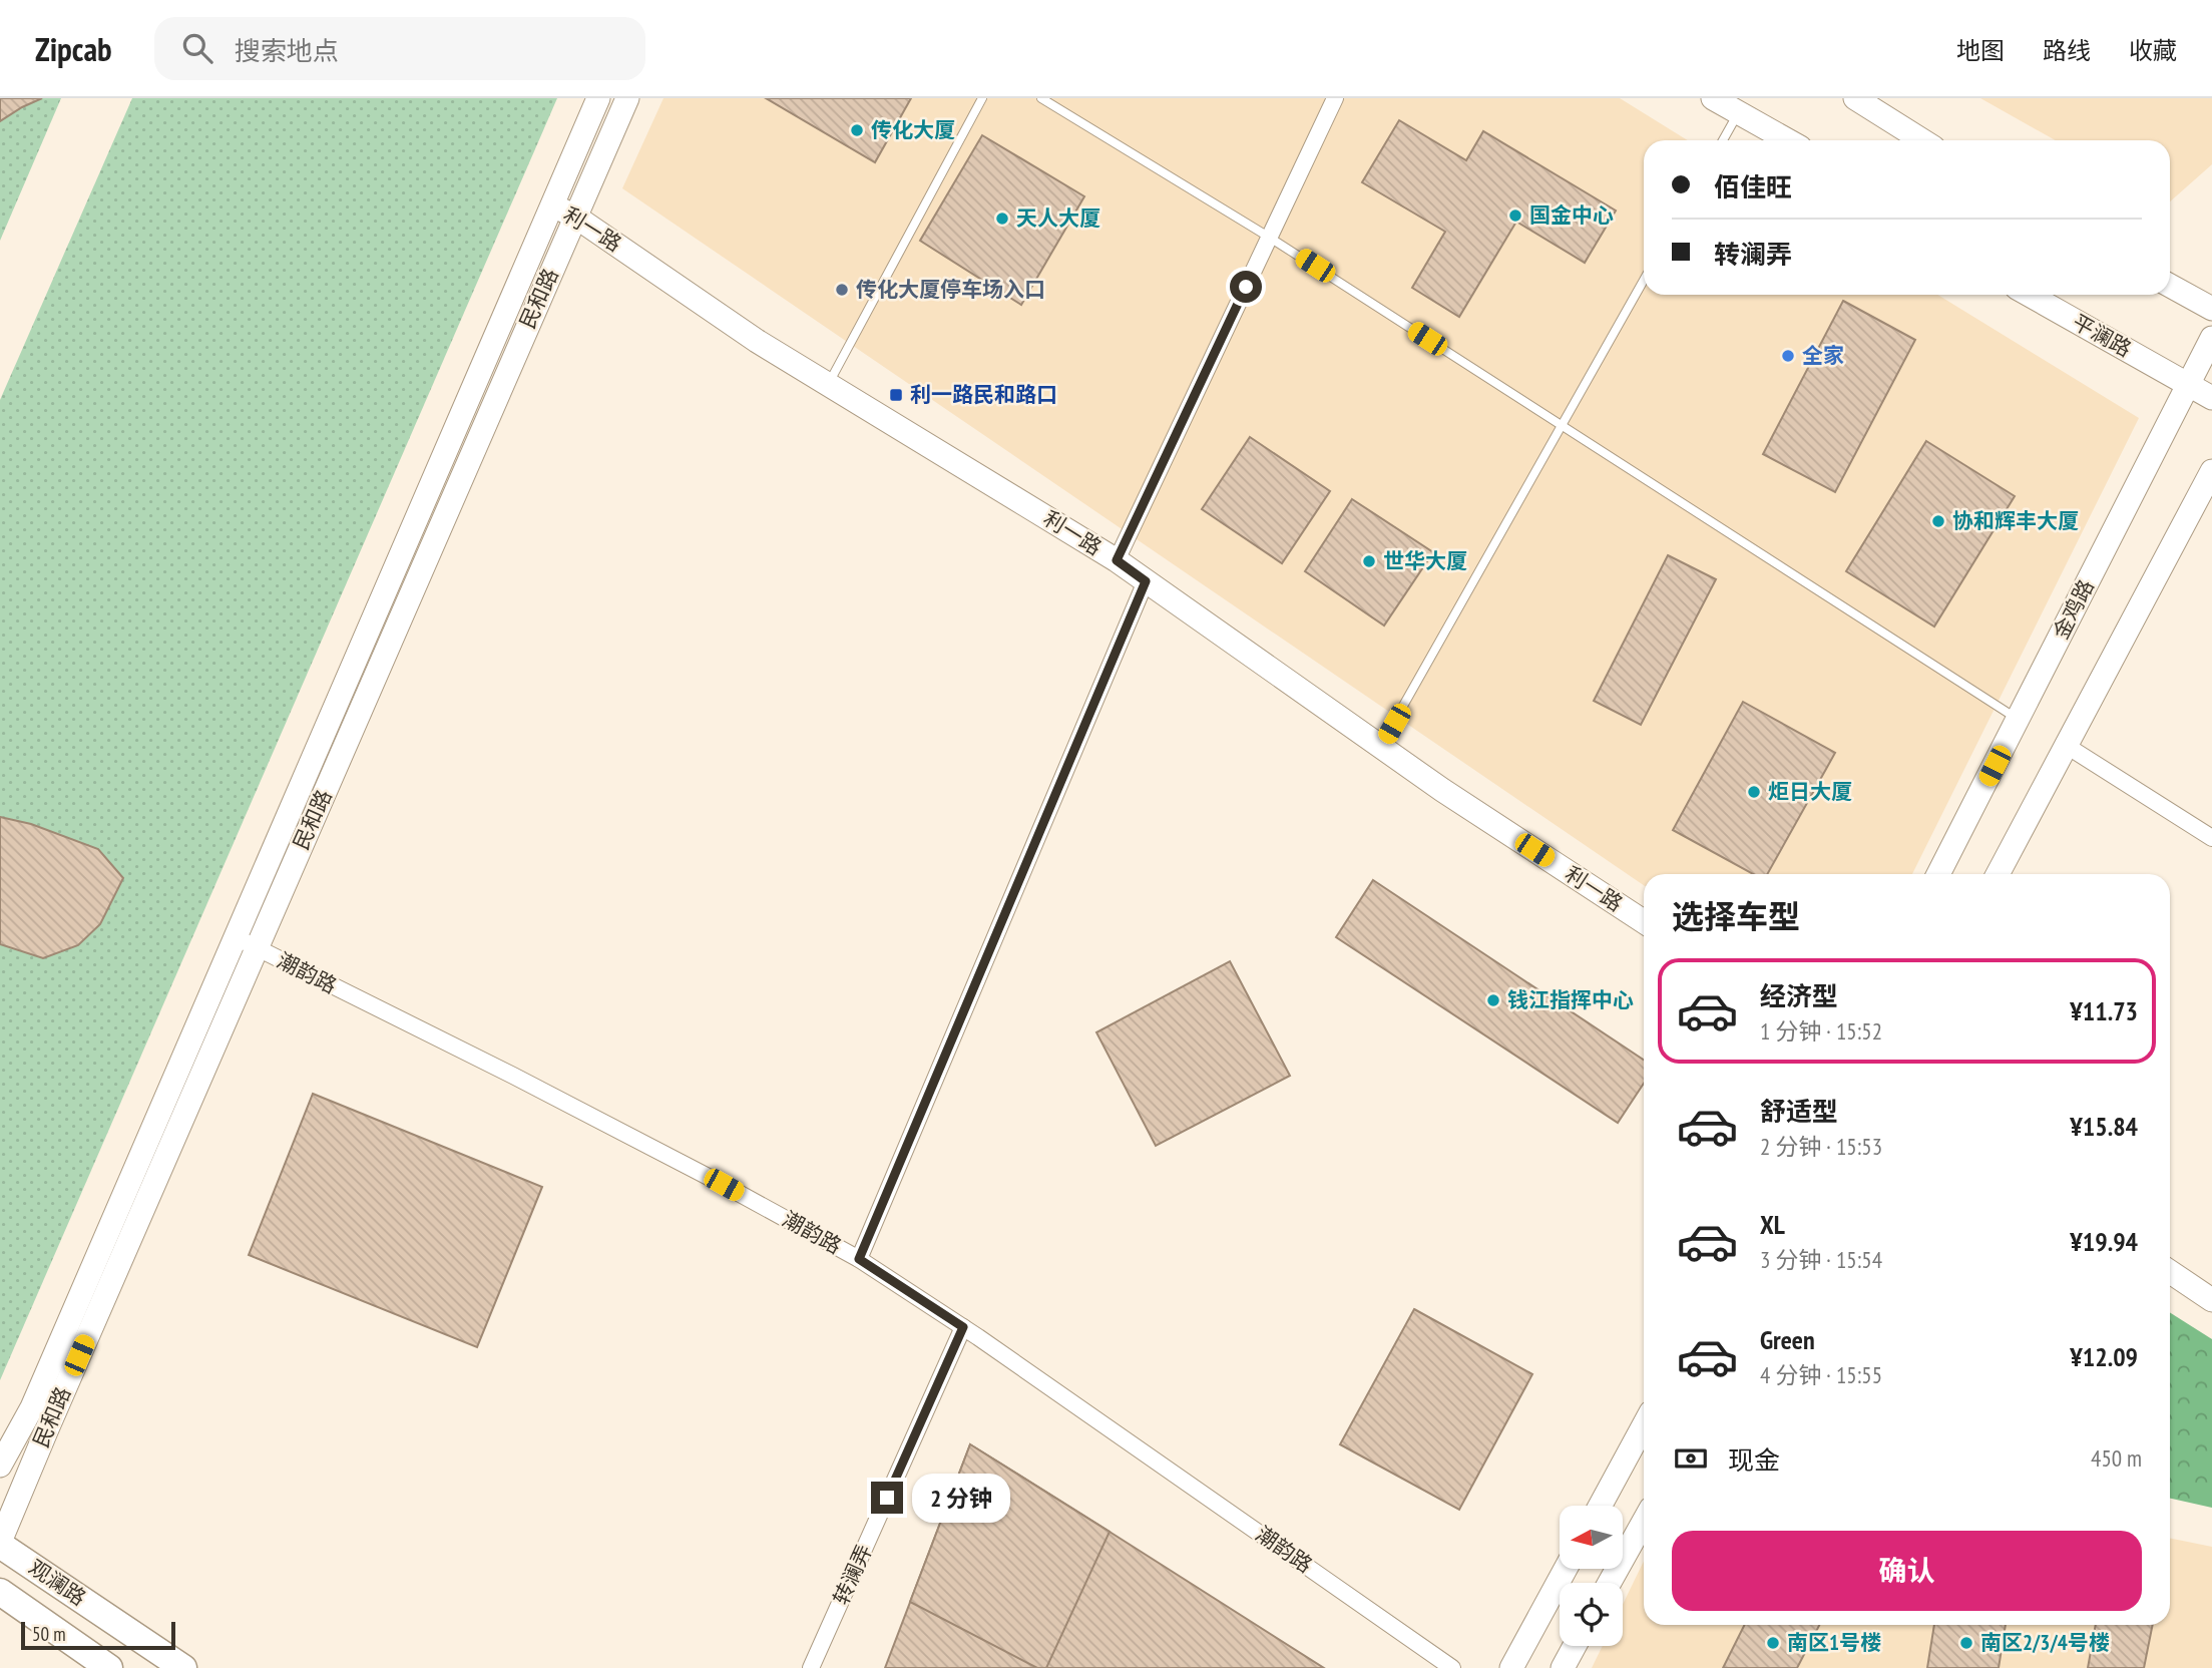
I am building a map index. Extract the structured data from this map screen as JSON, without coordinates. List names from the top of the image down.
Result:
{
  "streets": {
    "main road": [
      "利一路",
      "民和路",
      "平澜路",
      "金鸡路",
      "观澜路"
    ],
    "street": ["潮韵路", "转澜弄"]
  },
  "crossings": [
    ["利一路", "民和路"],
    ["民和路", "潮韵路"],
    ["民和路", "观澜路"],
    ["平澜路", "金鸡路"],
    ["潮韵路", "转澜弄"]
  ],
  "places": {
    "other": [
      "传化大厦",
      "国金中心",
      "天人大厦",
      "传化大厦停车场入口",
      "全家",
      "协和辉丰大厦",
      "世华大厦",
      "炬日大厦",
      "钱江指挥中心",
      "南区1号楼",
      "南区2/3/4号楼"
    ],
    "transit": ["利一路民和路口"]
  },
  "scale_bar": "50 m",
  "north": "left",
  "page": {
    "header": "Zipcab",
    "search": "搜索地点",
    "nav": ["地图", "路线", "收藏"],
    "banner": ["佰佳旺", "转澜弄"],
    "heading": "选择车型",
    "list": [
      {
        "name": "经济型",
        "note": "1 分钟 · 15:52",
        "value": "¥11.73"
      },
      {
        "name": "舒适型",
        "note": "2 分钟 · 15:53",
        "value": "¥15.84"
      },
      {
        "name": "XL",
        "note": "3 分钟 · 15:54",
        "value": "¥19.94"
      },
      {
        "name": "Green",
        "note": "4 分钟 · 15:55",
        "value": "¥12.09"
      }
    ],
    "pay": ["现金", "450 m"],
    "bubble": "2 分钟",
    "buttons": "确认",
    "scale": "50 m"
  }
}
